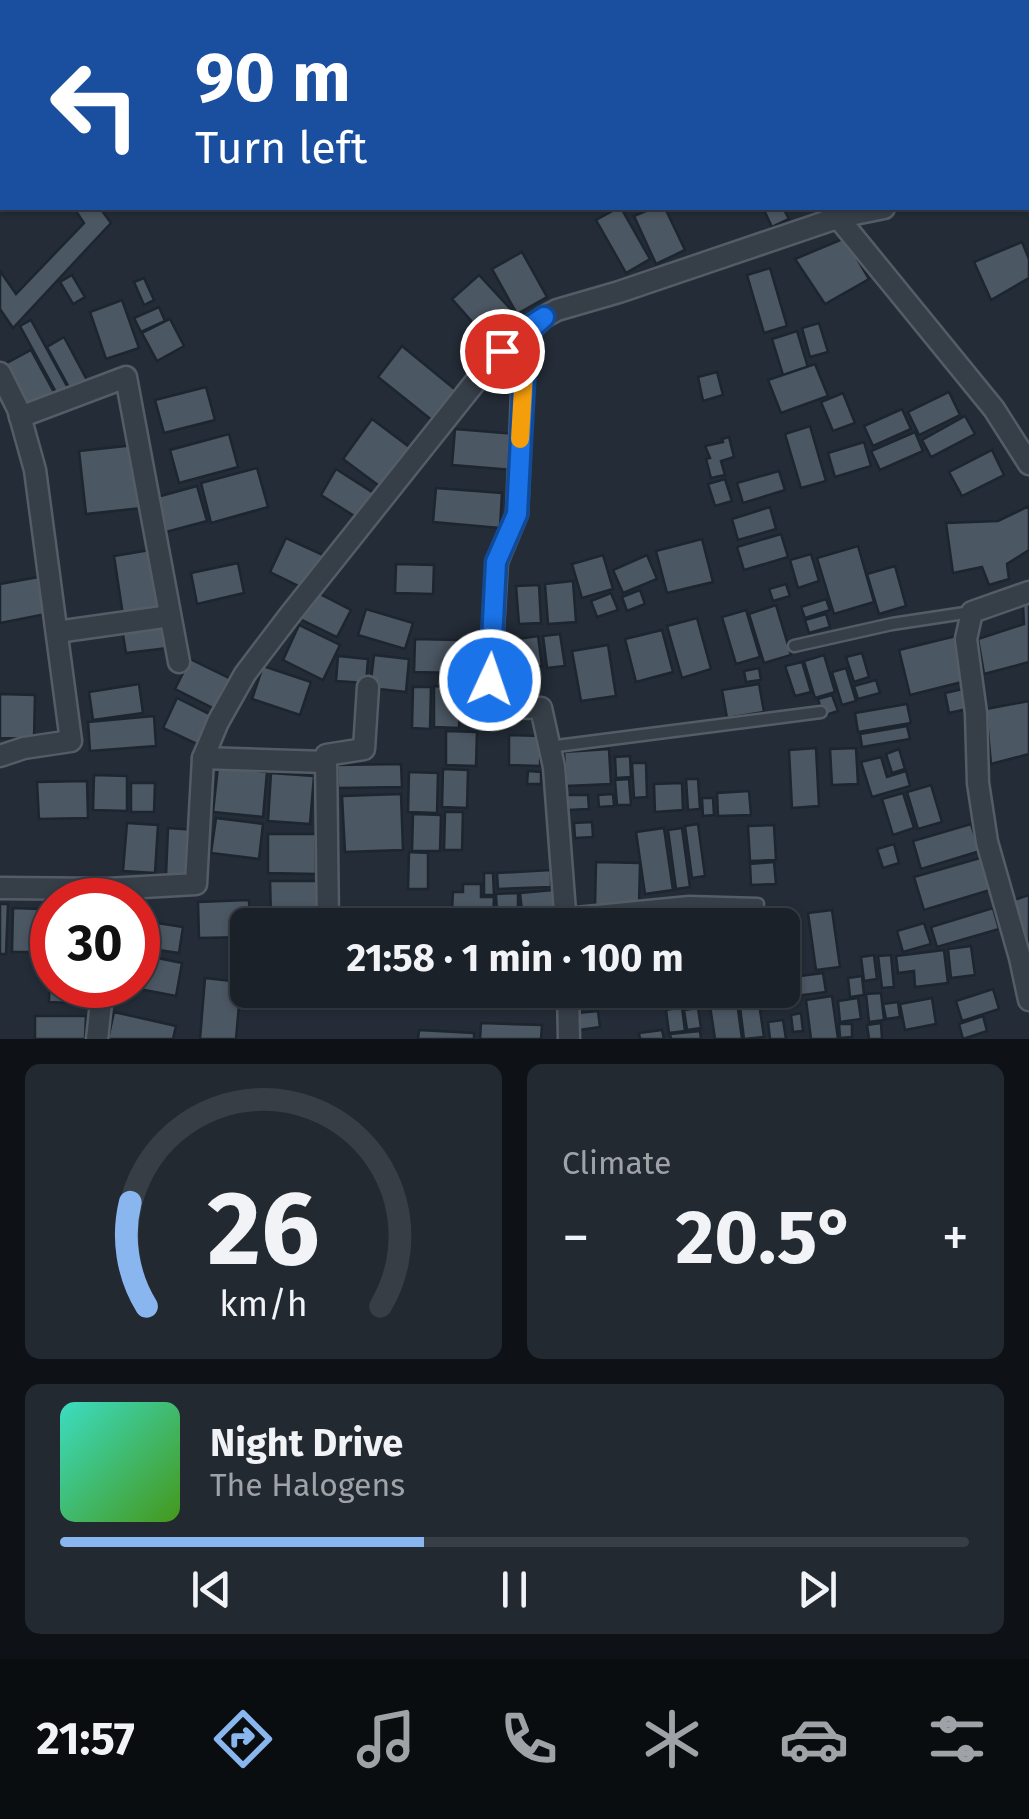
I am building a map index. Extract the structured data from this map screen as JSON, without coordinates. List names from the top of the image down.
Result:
{
  "page": {
    "turn": ["90 m", "Turn left"],
    "limit": "30",
    "trip": "21:58 · 1 min · 100 m",
    "tile": "Climate",
    "heat": ["−", "20.5°", "+"],
    "song": ["Night Drive", "The Halogens"],
    "tabs": "21:57",
    "gauge": ["26", "km/h"]
  }
}
